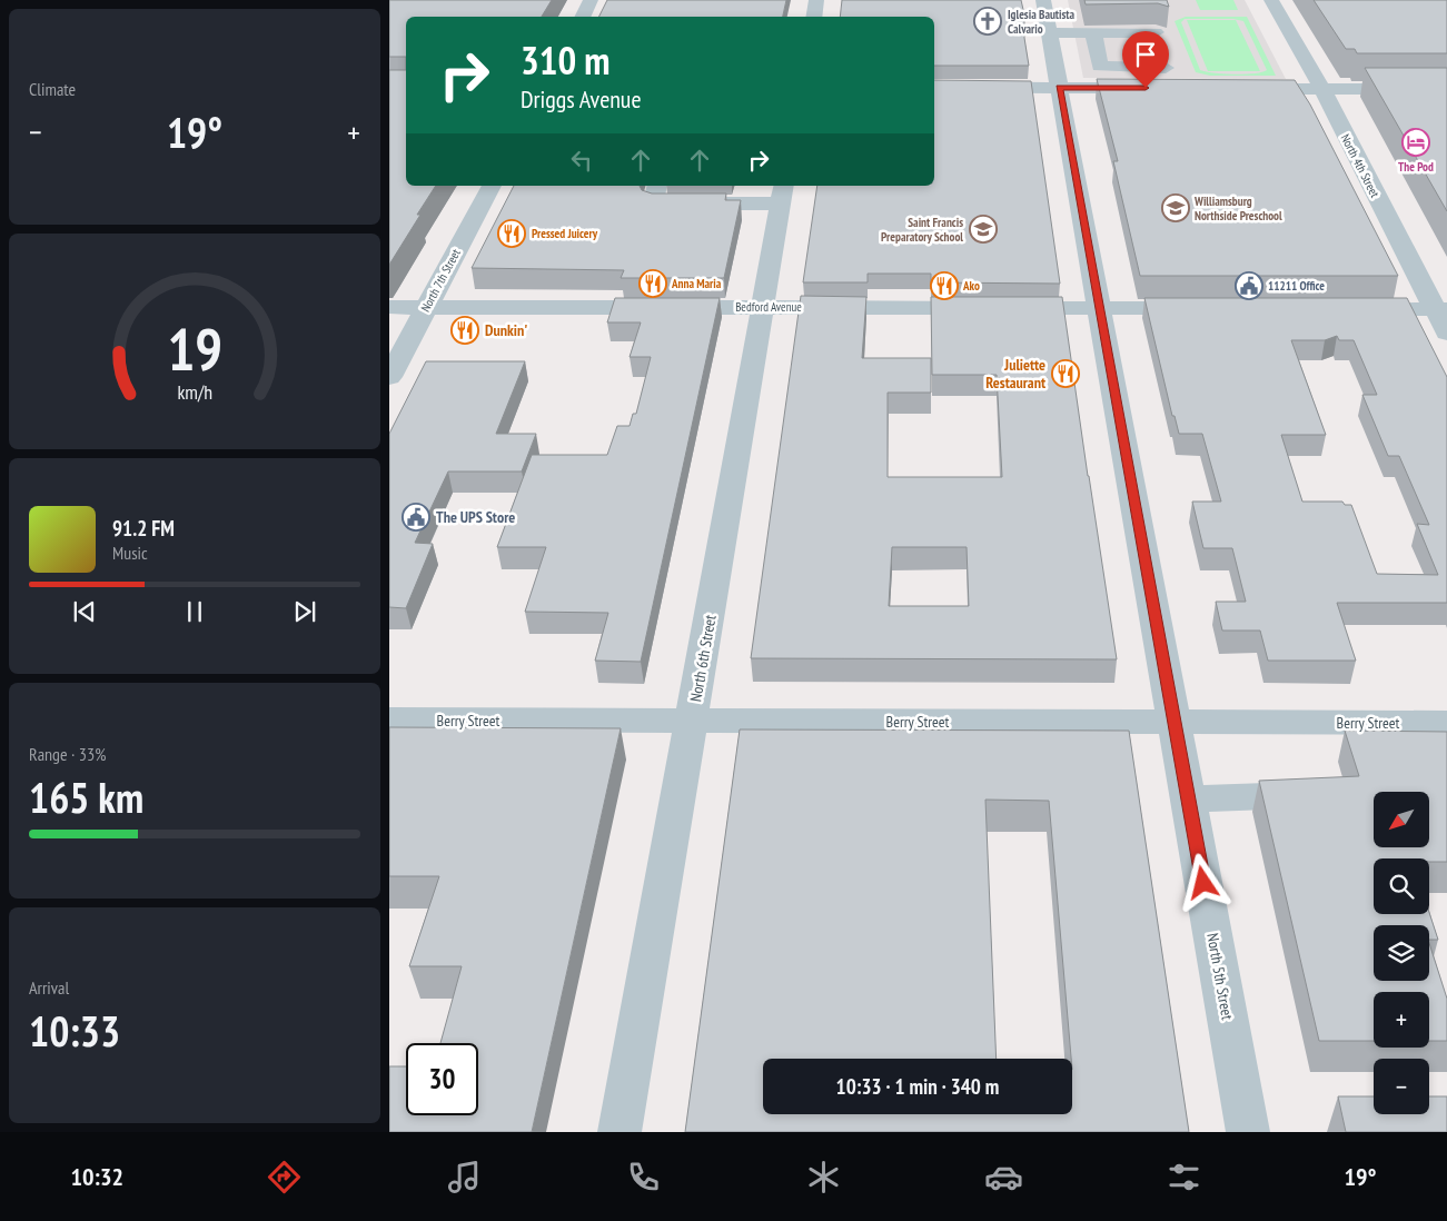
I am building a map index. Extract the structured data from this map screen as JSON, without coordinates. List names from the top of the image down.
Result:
{
  "streets": {
    "street": [
      "North 4th Street",
      "North 7th Street",
      "Bedford Avenue",
      "North 6th Street",
      "Berry Street",
      "North 5th Street"
    ]
  },
  "crossings": [
    ["North 7th Street", "Bedford Avenue"],
    ["Bedford Avenue", "North 6th Street"],
    ["Bedford Avenue", "North 5th Street"],
    ["North 6th Street", "Berry Street"],
    ["Berry Street", "North 5th Street"]
  ],
  "places": {
    "church": ["Iglesia Bautista Calvario"],
    "hotel": ["The Pod"],
    "school or university": ["Williamsburg Northside Preschool", "Saint Francis Preparatory School"],
    "restaurant": [
      "Pressed Juicery",
      "Anna Maria",
      "Ako",
      "Dunkin'",
      "Juliette Restaurant"
    ],
    "public building": ["11211 Office", "The UPS Store"]
  },
  "north": "bottom left",
  "page": {
    "tile": [
      "Climate",
      ["Range · 33%", "165 km"],
      ["Arrival", "10:33"]
    ],
    "turn": ["310 m", "Driggs Avenue"],
    "heat": ["−", "19°", "+"],
    "song": ["91.2 FM", "Music"],
    "map_buttons": ["+", "−"],
    "limit": "30",
    "trip": "10:33 · 1 min · 340 m",
    "tabs": ["10:32", "19°"],
    "gauge": ["19", "km/h"]
  }
}
